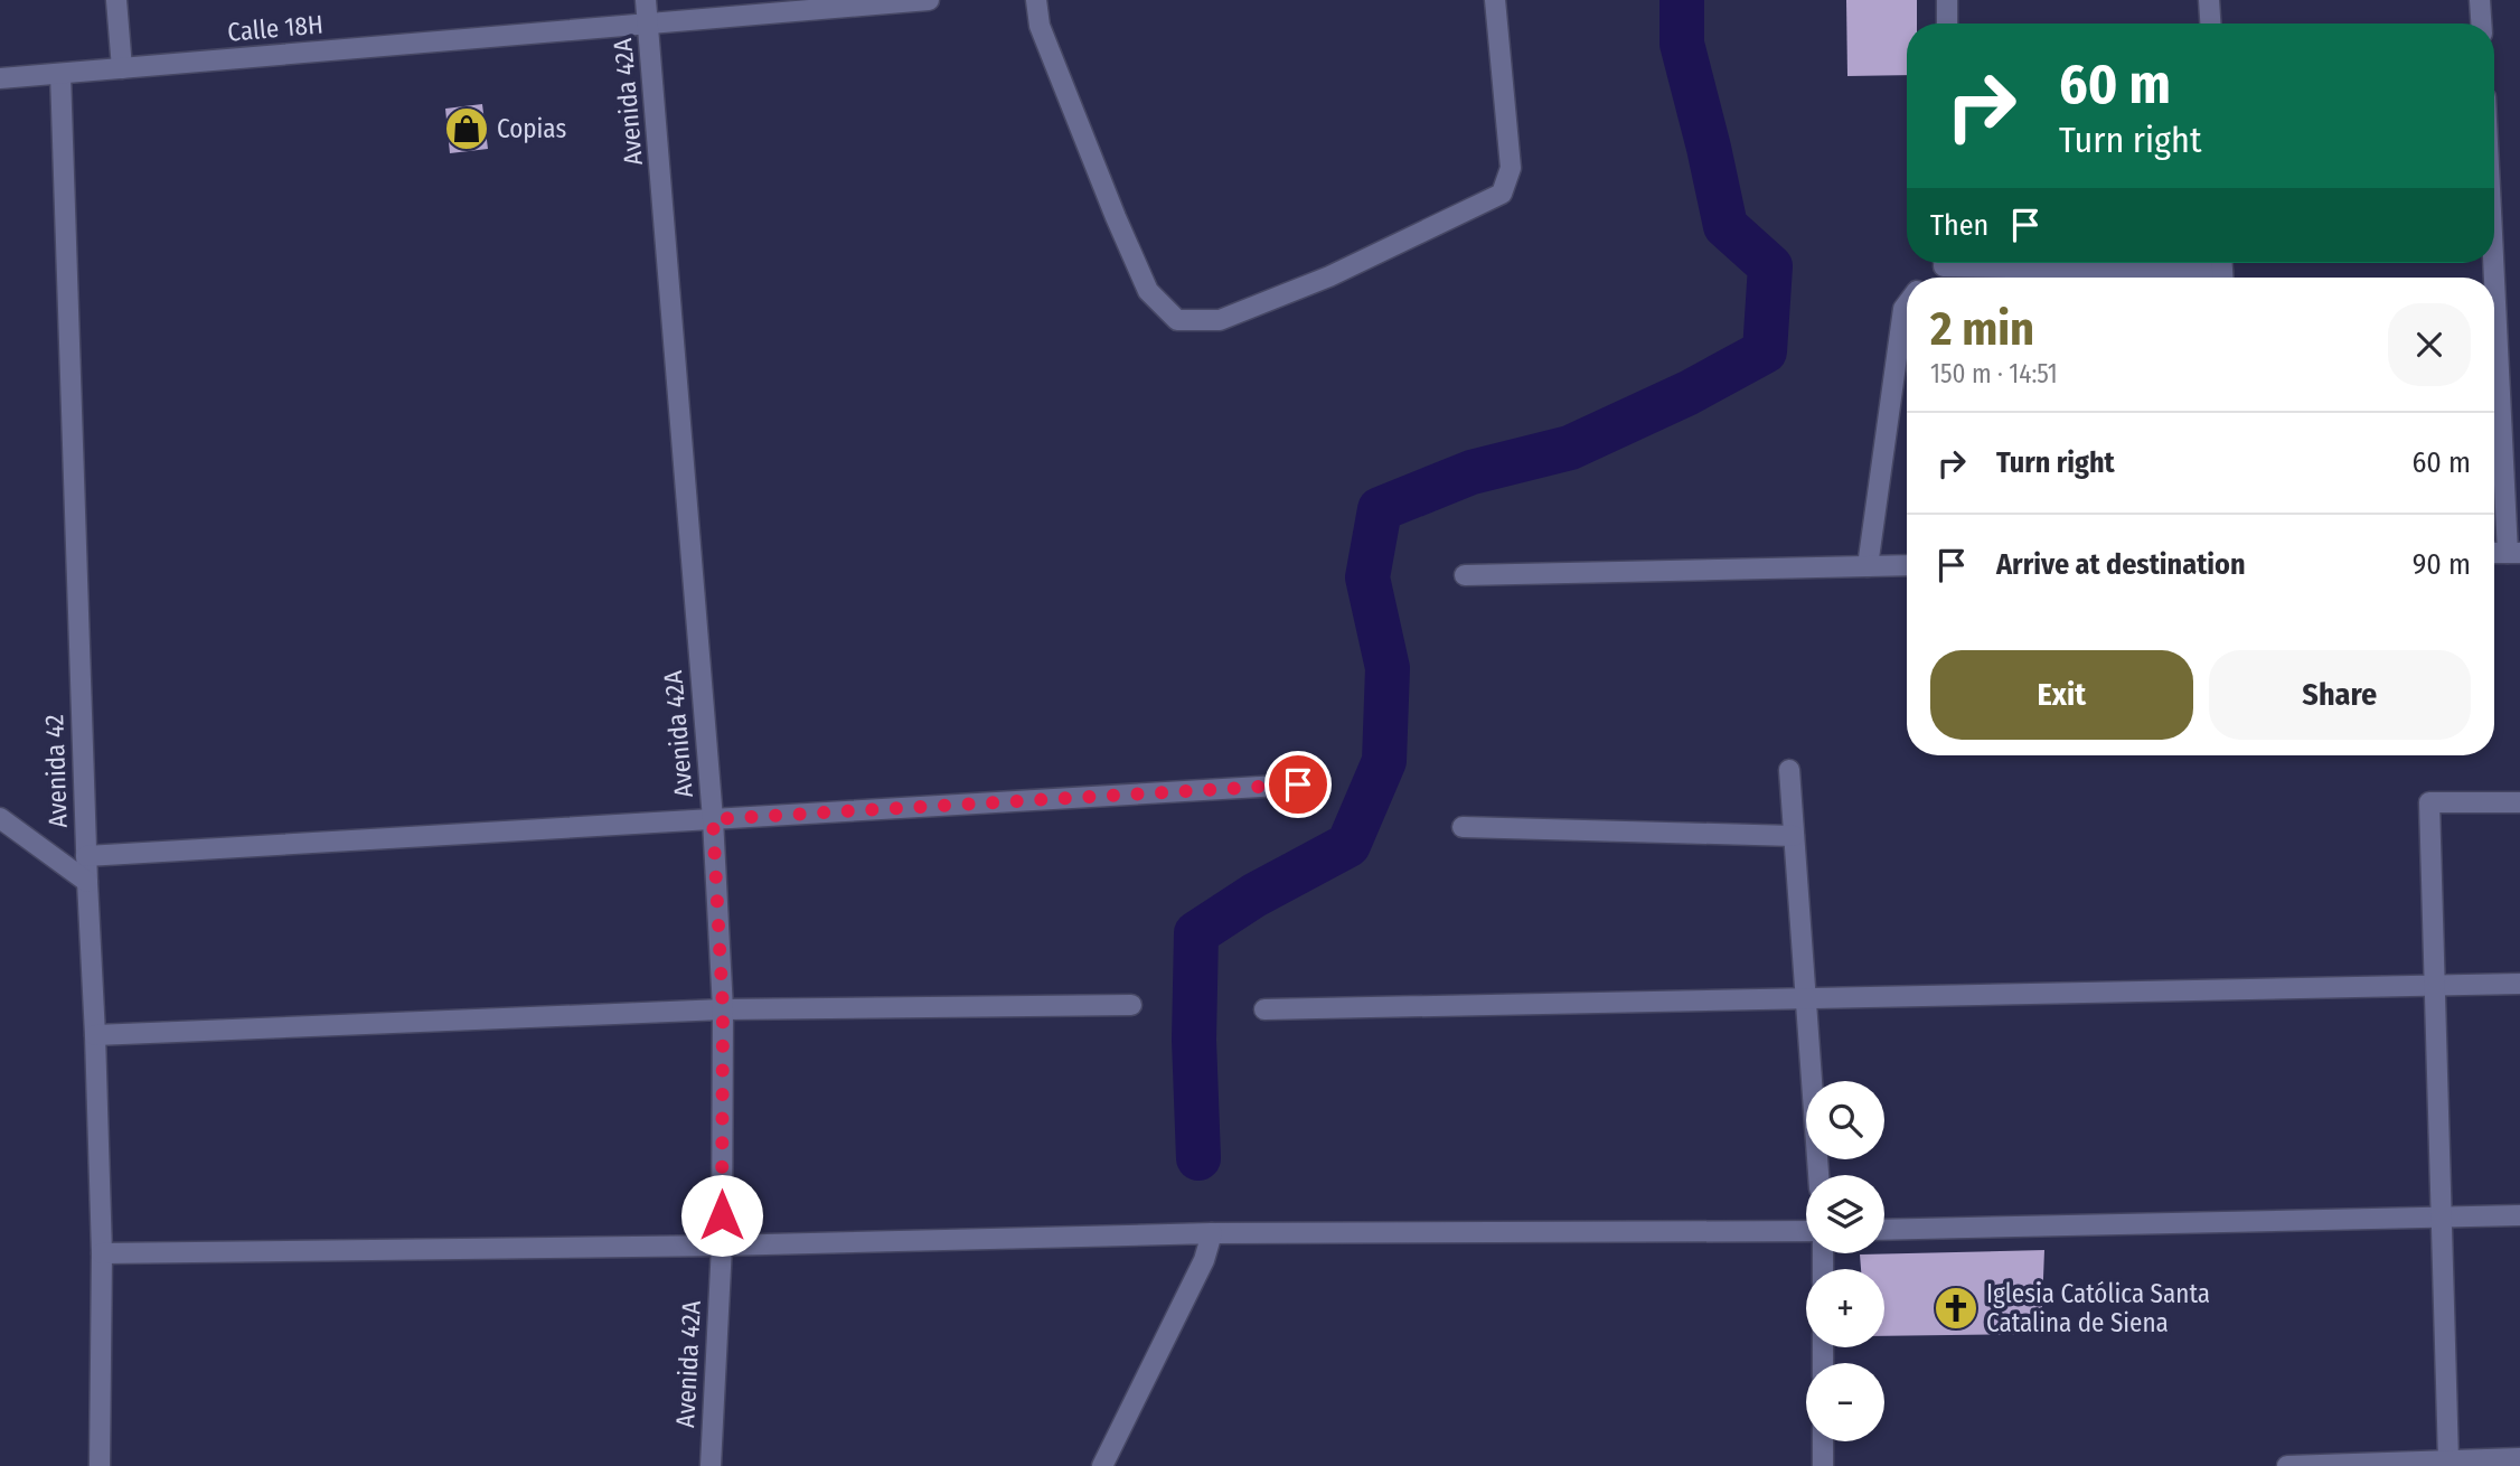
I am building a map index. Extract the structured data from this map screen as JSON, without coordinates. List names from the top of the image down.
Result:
{
  "streets": {
    "street": ["Calle 18H", "Avenida 42A", "Avenida 42"]
  },
  "crossings": [
    ["Calle 18H", "Avenida 42A"],
    ["Calle 18H", "Avenida 42"]
  ],
  "places": {
    "shop": ["Copias"],
    "church": ["Iglesia Católica Santa Catalina de Siena"]
  },
  "page": {
    "turn": ["60 m", "Turn right"],
    "then": "Then",
    "heading": ["2 min", "150 m · 14:51"],
    "list": [
      {
        "name": "Turn right",
        "value": "60 m"
      },
      {
        "name": "Arrive at destination",
        "value": "90 m"
      }
    ],
    "buttons": ["Exit", "Share"],
    "map_buttons": ["+", "−"]
  }
}
